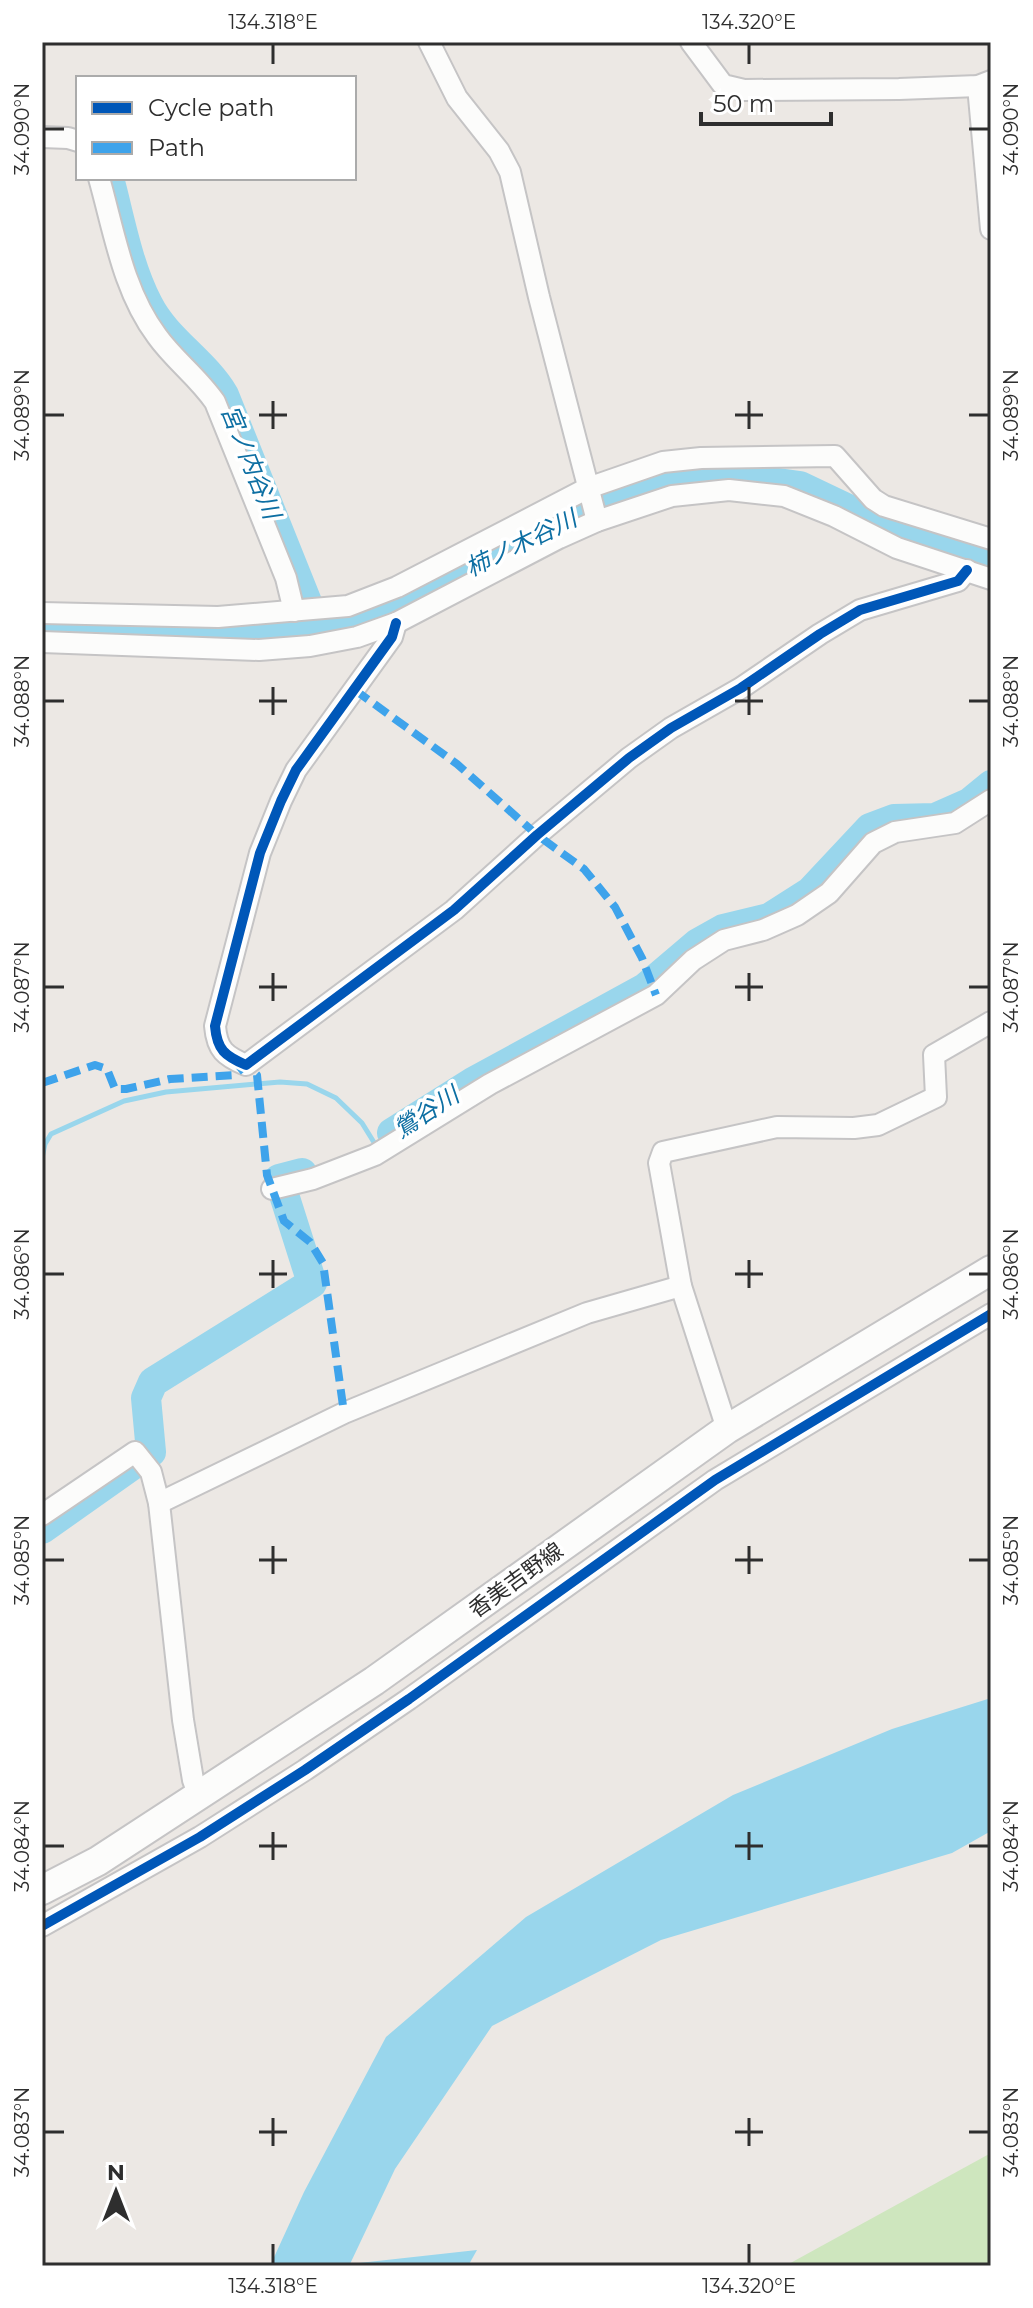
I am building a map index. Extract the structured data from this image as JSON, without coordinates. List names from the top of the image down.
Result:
{
  "streets": {
    "main road": ["香美吉野線"]
  },
  "water": ["宮ノ内谷川", "柿ノ木谷川", "鶯谷川"],
  "legend": ["Cycle path", "Path"],
  "scale_bar": "50 m",
  "north": "top",
  "coordinates": [
    "134.318°E",
    "134.320°E",
    "34.090°N",
    "34.089°N",
    "34.088°N",
    "34.087°N",
    "34.086°N",
    "34.085°N",
    "34.084°N",
    "34.083°N"
  ]
}
